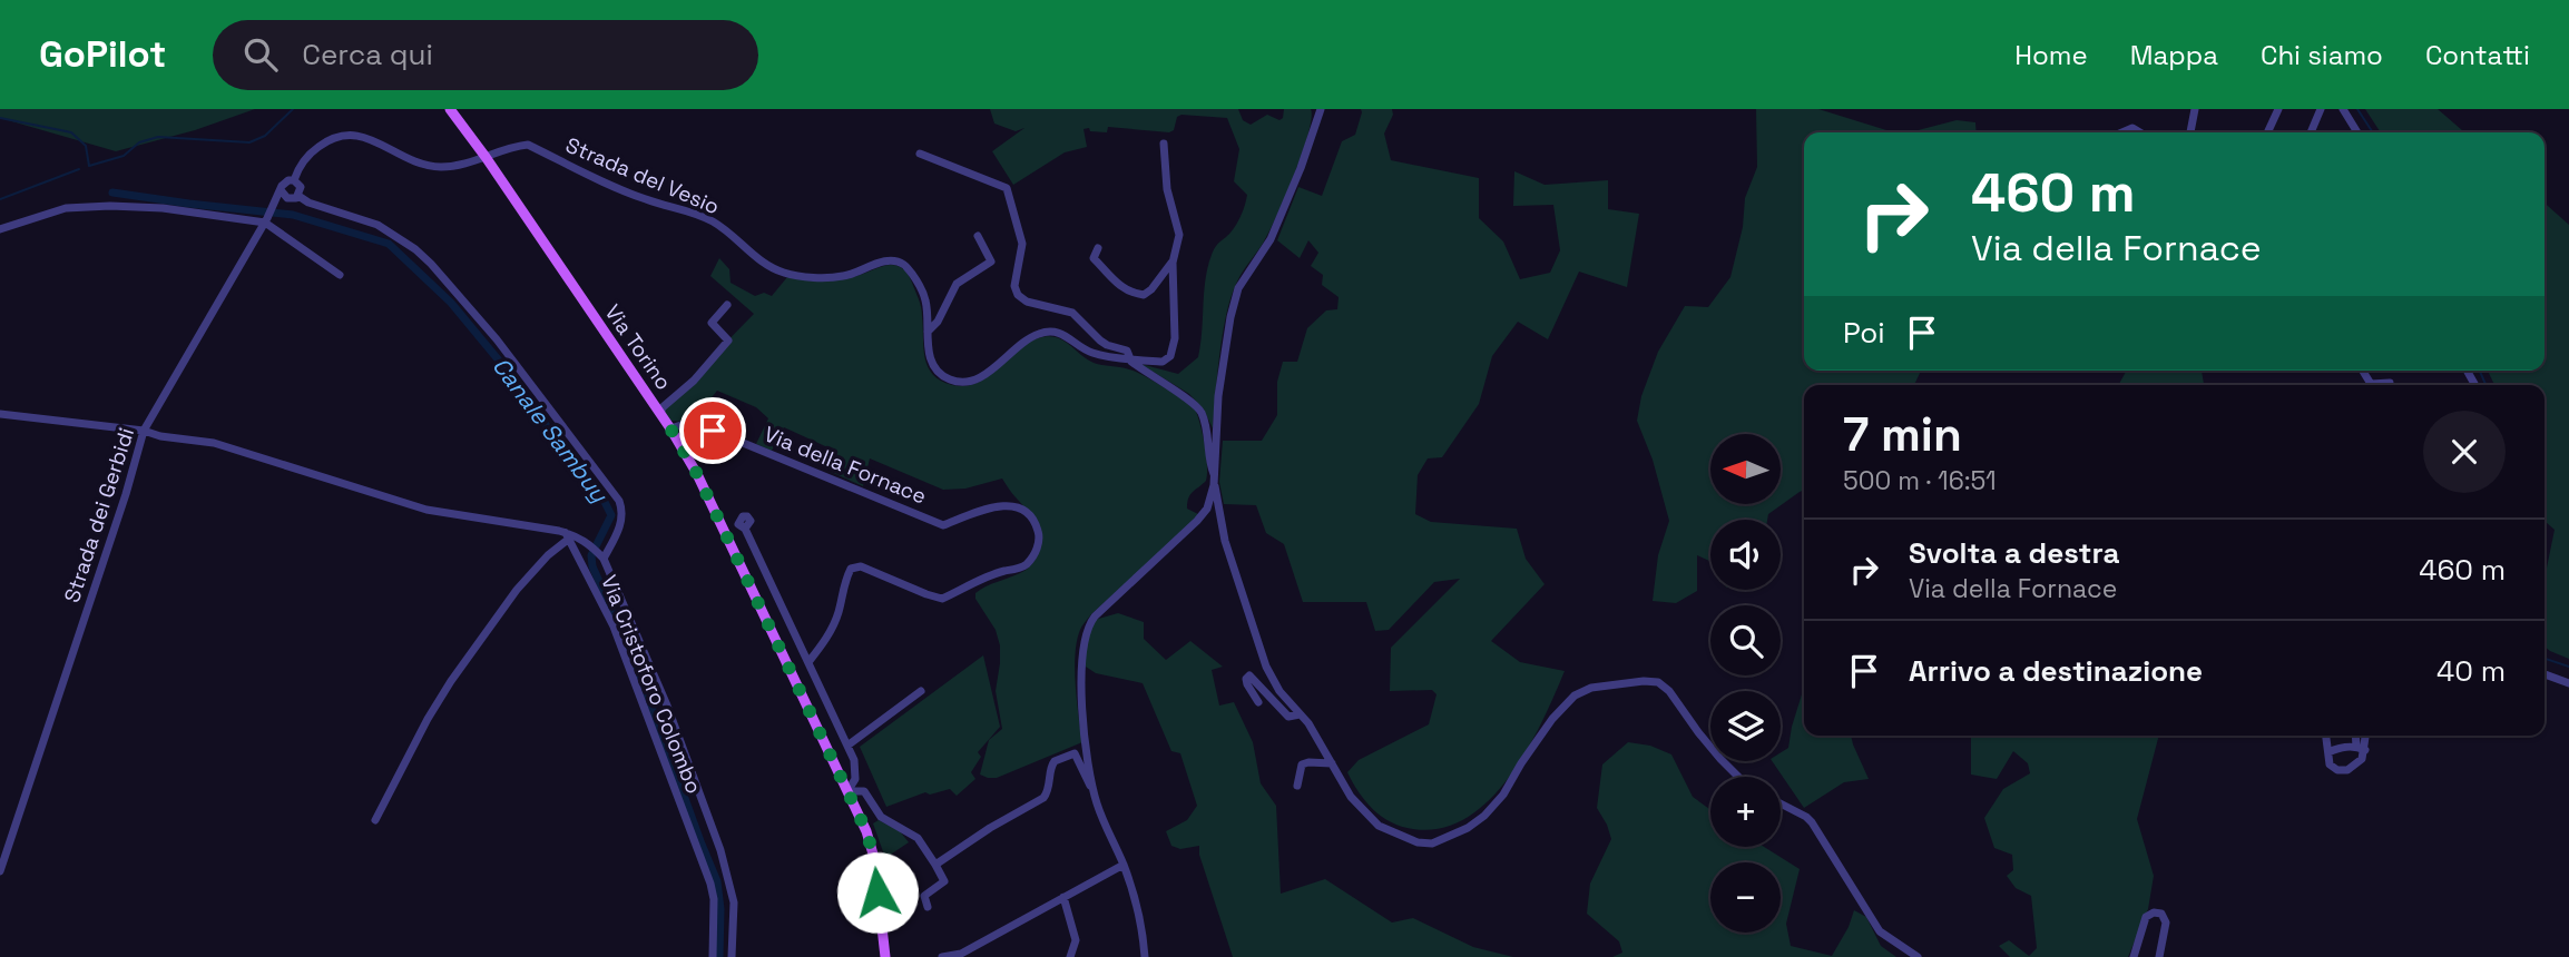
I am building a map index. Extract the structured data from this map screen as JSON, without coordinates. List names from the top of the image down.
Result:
{
  "streets": {
    "main road": ["Via Torino"],
    "street": [
      "Strada del Vesio",
      "Via della Fornace",
      "Strada dei Gerbidi",
      "Via Cristoforo Colombo"
    ]
  },
  "crossings": [
    ["Strada del Vesio", "Via Torino"],
    ["Via Torino", "Via della Fornace"]
  ],
  "water": ["Canale Sambuy"],
  "north": "left",
  "page": {
    "header": "GoPilot",
    "search": "Cerca qui",
    "nav": [
      "Home",
      "Mappa",
      "Chi siamo",
      "Contatti"
    ],
    "turn": ["460 m", "Via della Fornace"],
    "then": "Poi",
    "heading": ["7 min", "500 m · 16:51"],
    "map_buttons": ["+", "−"],
    "list": [
      {
        "name": "Svolta a destra",
        "note": "Via della Fornace",
        "value": "460 m"
      },
      {
        "name": "Arrivo a destinazione",
        "value": "40 m"
      }
    ]
  }
}
